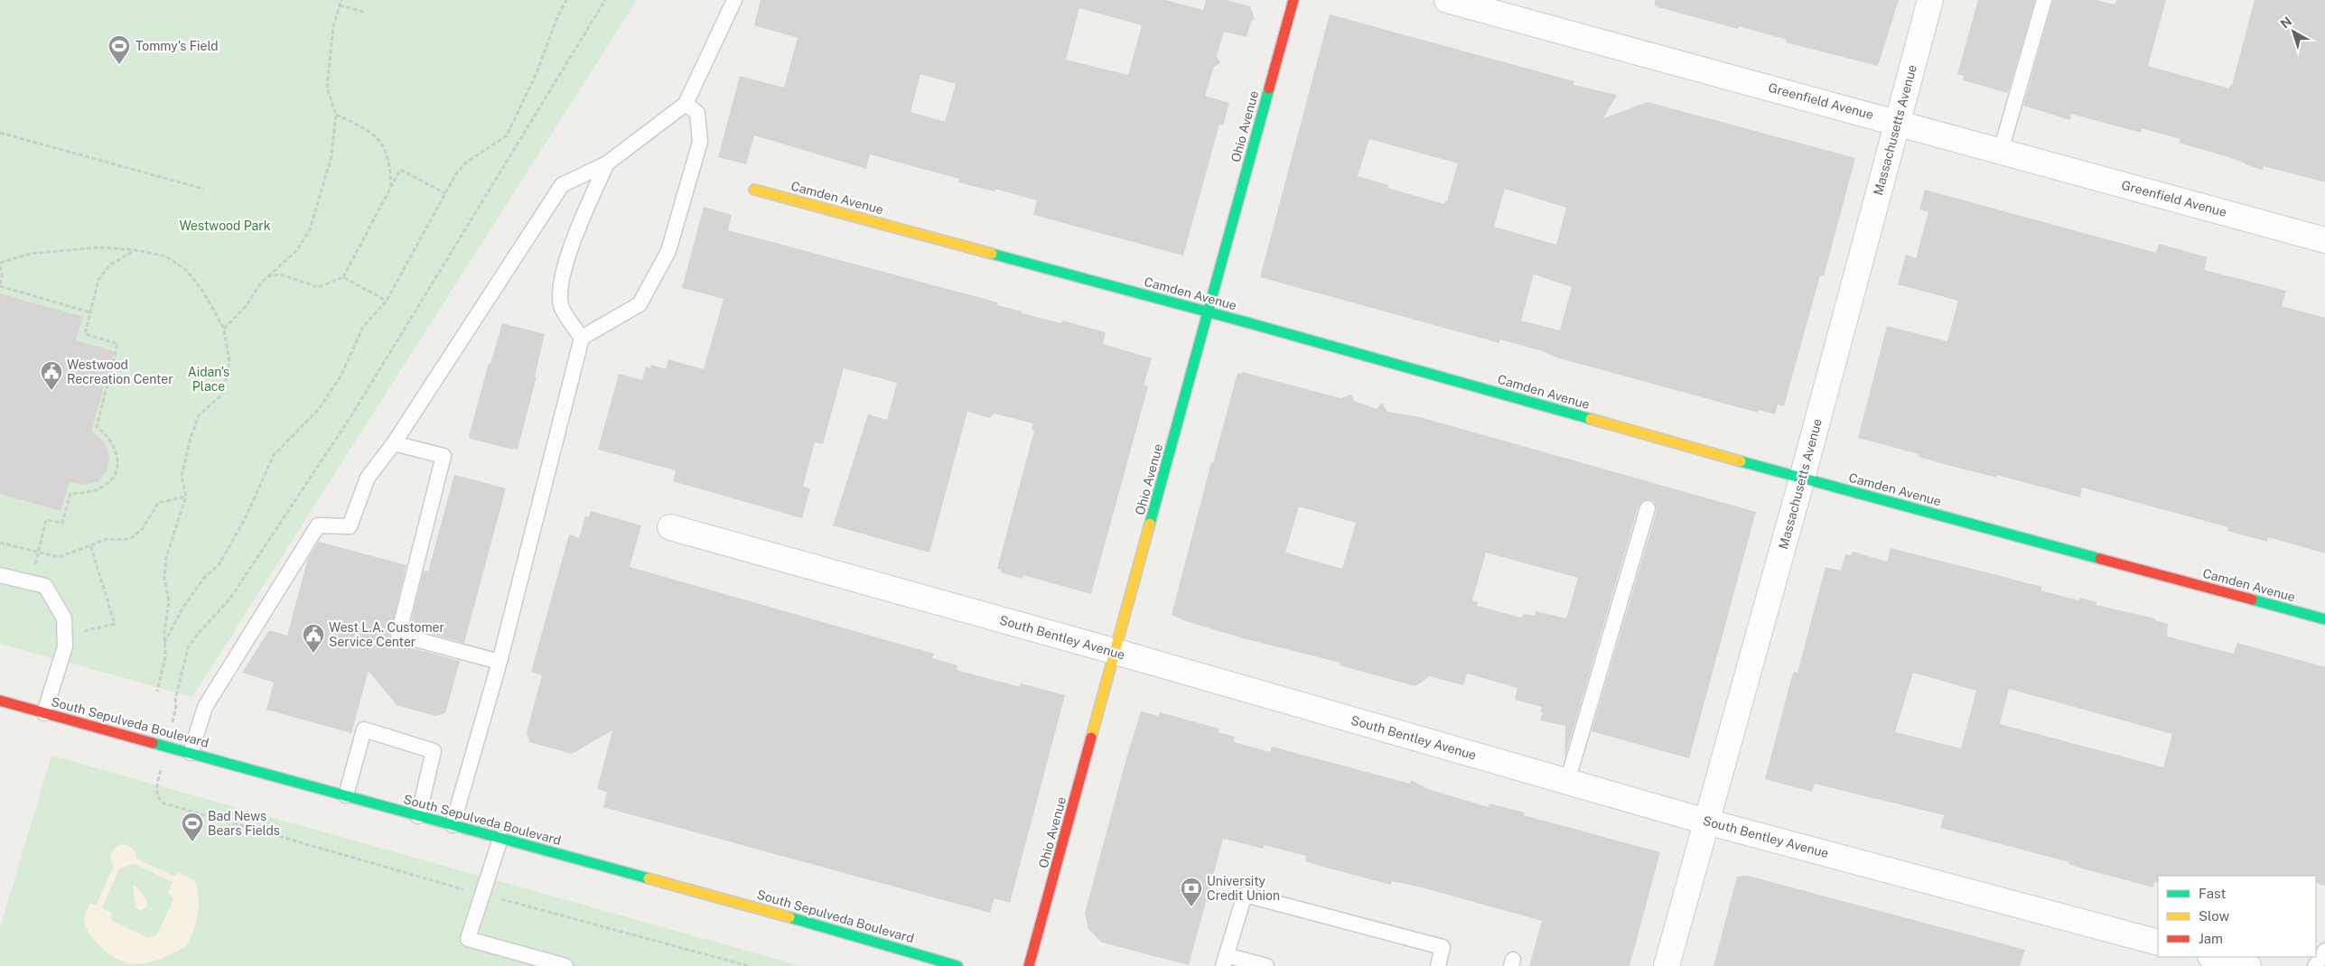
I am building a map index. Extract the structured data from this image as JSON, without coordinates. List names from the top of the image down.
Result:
{
  "streets": {
    "street": [
      "Greenfield Avenue",
      "Ohio Avenue",
      "Massachusetts Avenue",
      "Camden Avenue",
      "South Bentley Avenue",
      "South Sepulveda Boulevard"
    ]
  },
  "crossings": [
    ["Greenfield Avenue", "Massachusetts Avenue"],
    ["Ohio Avenue", "Camden Avenue"],
    ["Ohio Avenue", "South Bentley Avenue"],
    ["Massachusetts Avenue", "Camden Avenue"],
    ["Massachusetts Avenue", "South Bentley Avenue"]
  ],
  "parks": ["Westwood Park", "Aidan's Place"],
  "places": {
    "sports": ["Tommy's Field", "Bad News Bears Fields"],
    "public building": ["Westwood Recreation Center", "West L.A. Customer Service Center"],
    "bank": ["University Credit Union"]
  },
  "legend": ["Fast", "Slow", "Jam"],
  "north": "top left"
}
